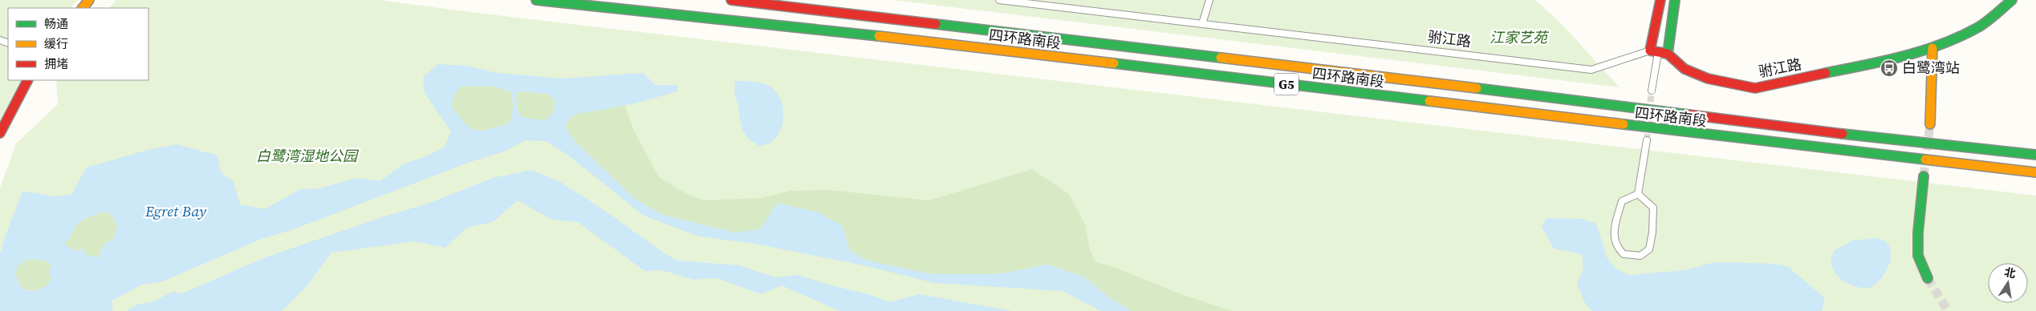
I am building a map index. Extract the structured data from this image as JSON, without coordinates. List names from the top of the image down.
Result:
{
  "streets": {
    "main road": ["四环路南段", "驸江路", "G5"]
  },
  "water": ["Egret Bay"],
  "parks": ["江家艺苑", "白鹭湾湿地公园"],
  "places": {
    "bus stop": ["白鹭湾站"]
  },
  "legend": ["畅通", "缓行", "拥堵"],
  "north": "top"
}
